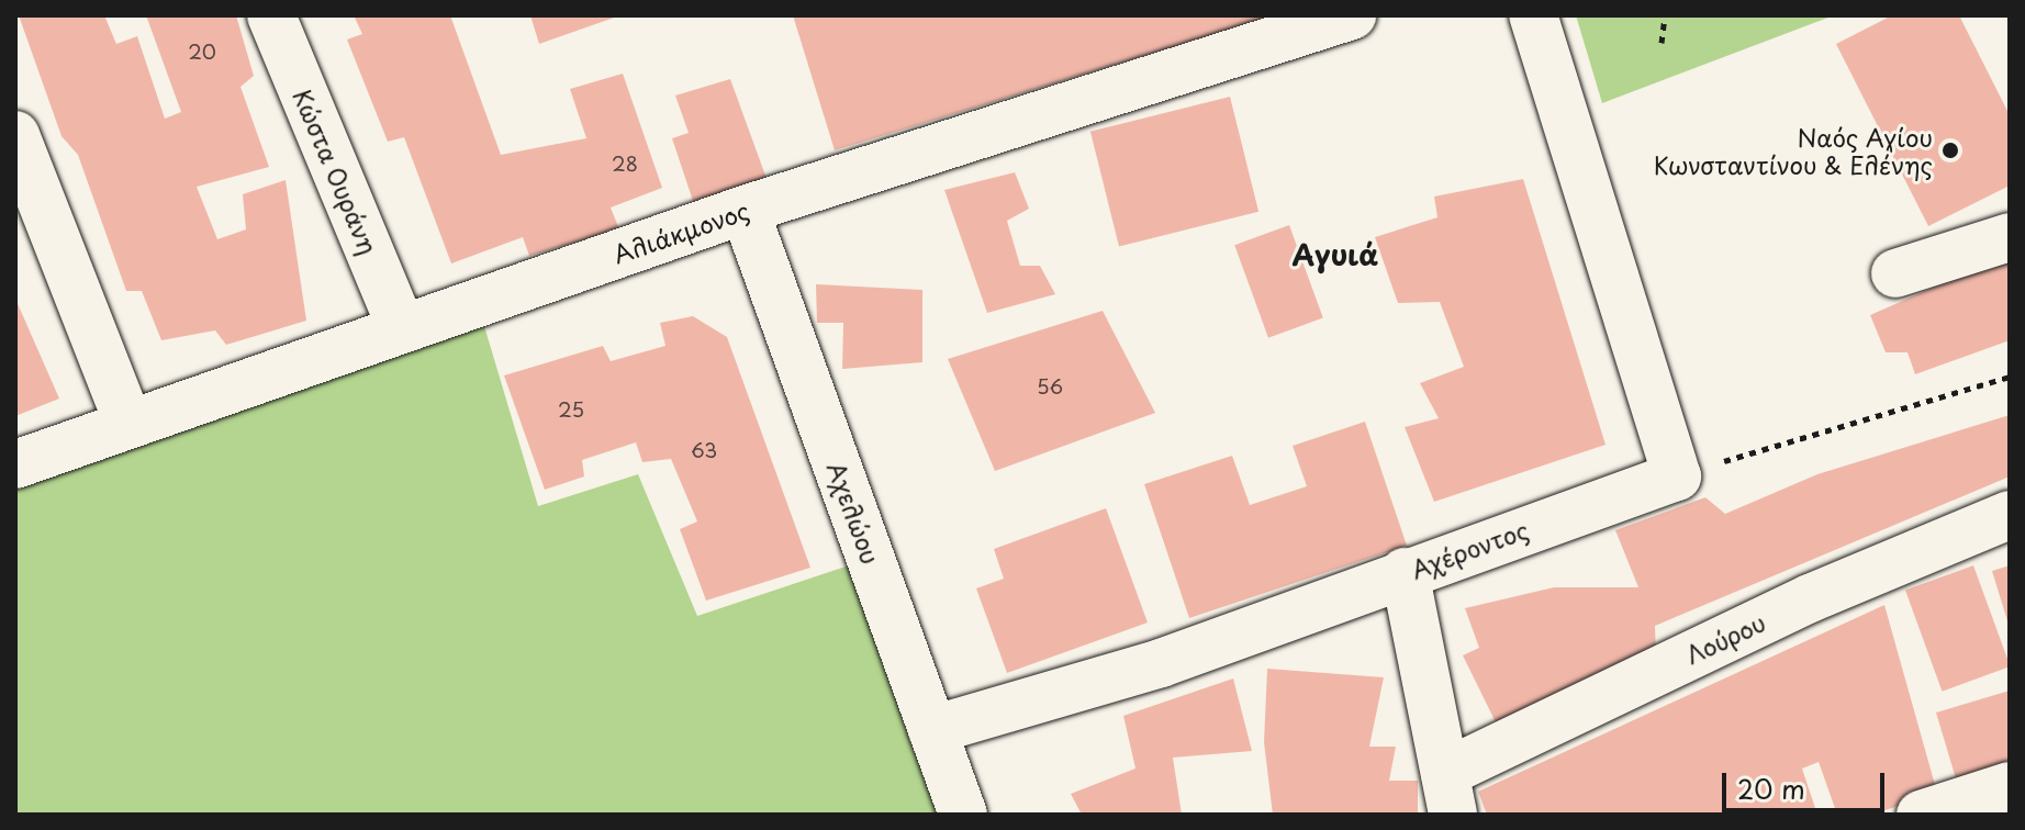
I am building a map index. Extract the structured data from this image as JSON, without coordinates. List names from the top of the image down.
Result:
{
  "streets": {
    "street": [
      "Κώστα Ουράνη",
      "Αλιάκμονος",
      "Αχελώου",
      "Αχέροντος",
      "Λούρου"
    ]
  },
  "crossings": [
    ["Κώστα Ουράνη", "Αλιάκμονος"],
    ["Αλιάκμονος", "Αχελώου"],
    ["Αχελώου", "Αχέροντος"]
  ],
  "districts": ["Αγυιά"],
  "places": ["Ναός Αγίου Κωνσταντίνου & Ελένης"],
  "house_numbers": [
    "20",
    "28",
    "56",
    "25",
    "63"
  ],
  "scale_bar": "20 m"
}
